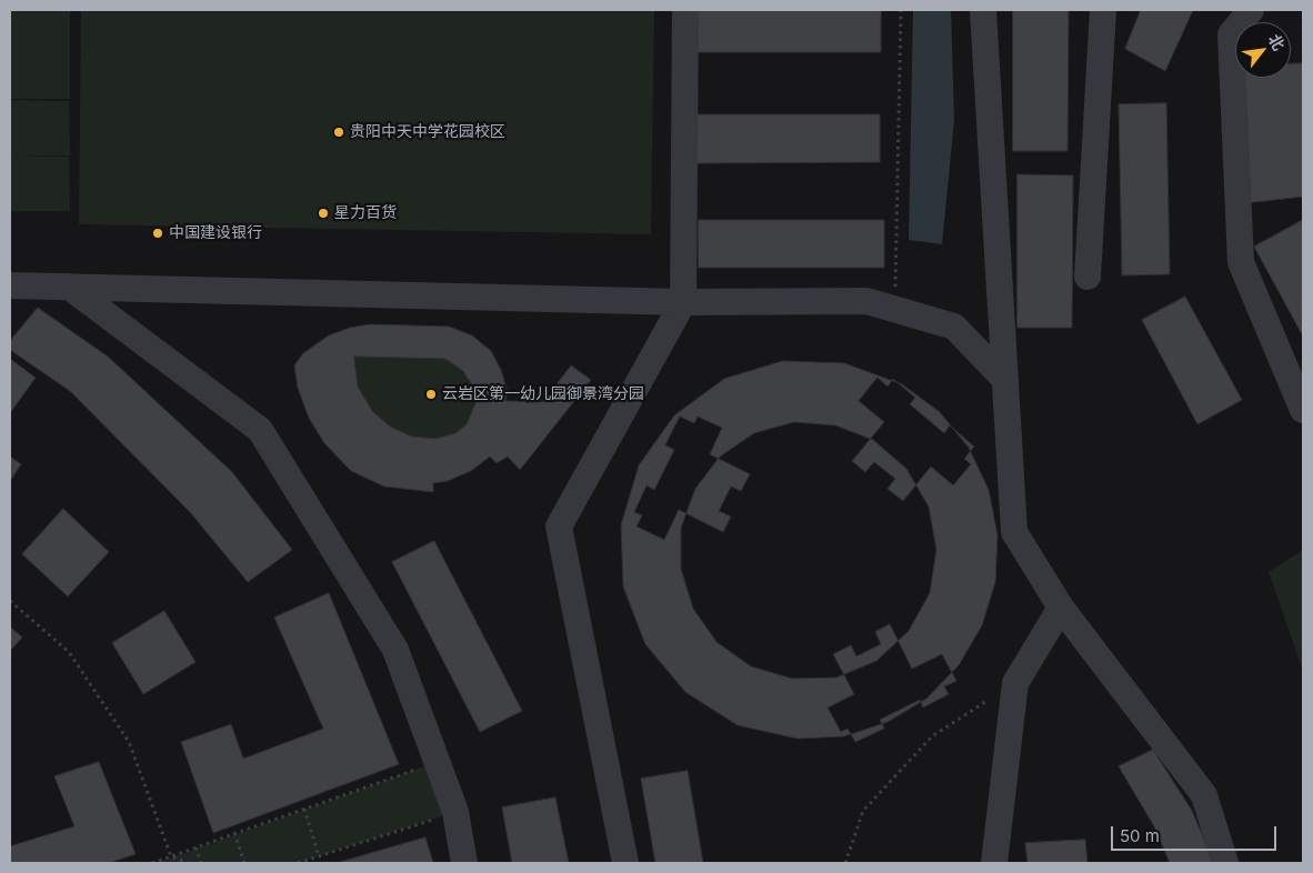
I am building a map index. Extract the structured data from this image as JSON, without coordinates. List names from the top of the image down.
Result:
{
  "places": [
    "贵阳中天中学花园校区",
    "星力百货",
    "中国建设银行",
    "云岩区第一幼儿园御景湾分园"
  ],
  "scale_bar": "50 m",
  "north": "top right"
}
